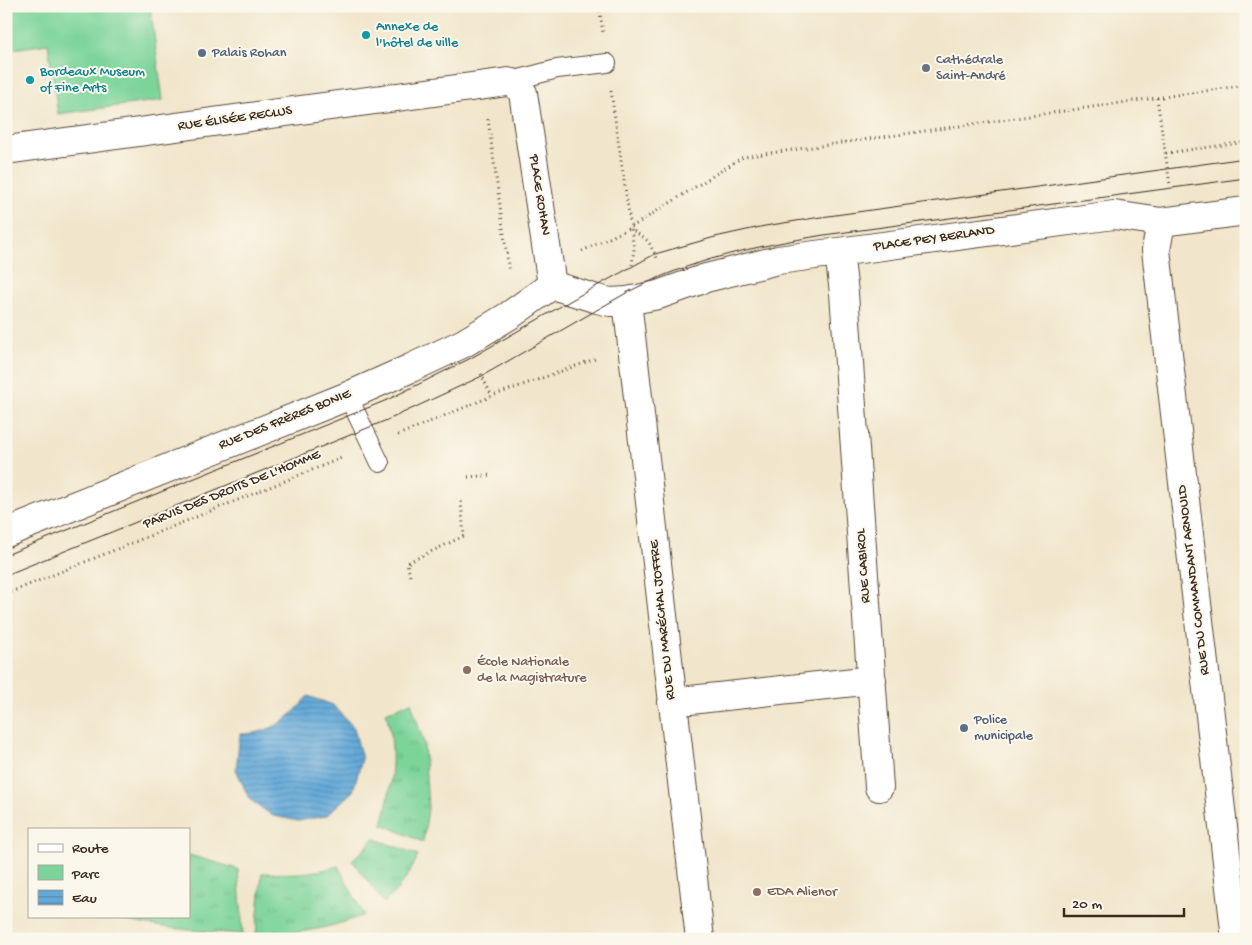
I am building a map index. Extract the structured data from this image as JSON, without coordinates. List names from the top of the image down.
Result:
{
  "streets": {
    "street": [
      "RUE ÉLISÉE RECLUS",
      "PLACE ROHAN",
      "PLACE PEY BERLAND",
      "RUE DES FRÈRES BONIE",
      "RUE CABIROL",
      "RUE DU COMMANDANT ARNOULD",
      "RUE DU MARÉCHAL JOFFRE"
    ],
    "path": ["PARVIS DES DROITS DE L'HOMME"]
  },
  "crossings": [
    ["RUE ÉLISÉE RECLUS", "PLACE ROHAN"],
    ["PLACE ROHAN", "RUE DES FRÈRES BONIE"],
    ["PLACE PEY BERLAND", "RUE CABIROL"],
    ["PLACE PEY BERLAND", "RUE DU COMMANDANT ARNOULD"],
    ["PLACE PEY BERLAND", "RUE DU MARÉCHAL JOFFRE"],
    ["PARVIS DES DROITS DE L'HOMME", "RUE DU MARÉCHAL JOFFRE"]
  ],
  "places": [
    "Annexe de l'hôtel de ville",
    "Palais Rohan",
    "Cathédrale Saint-André",
    "Bordeaux Museum of Fine Arts",
    "École Nationale de la Magistrature",
    "Police municipale",
    "EDA Alienor"
  ],
  "legend": ["Route", "Parc", "Eau"],
  "scale_bar": "20 m"
}
